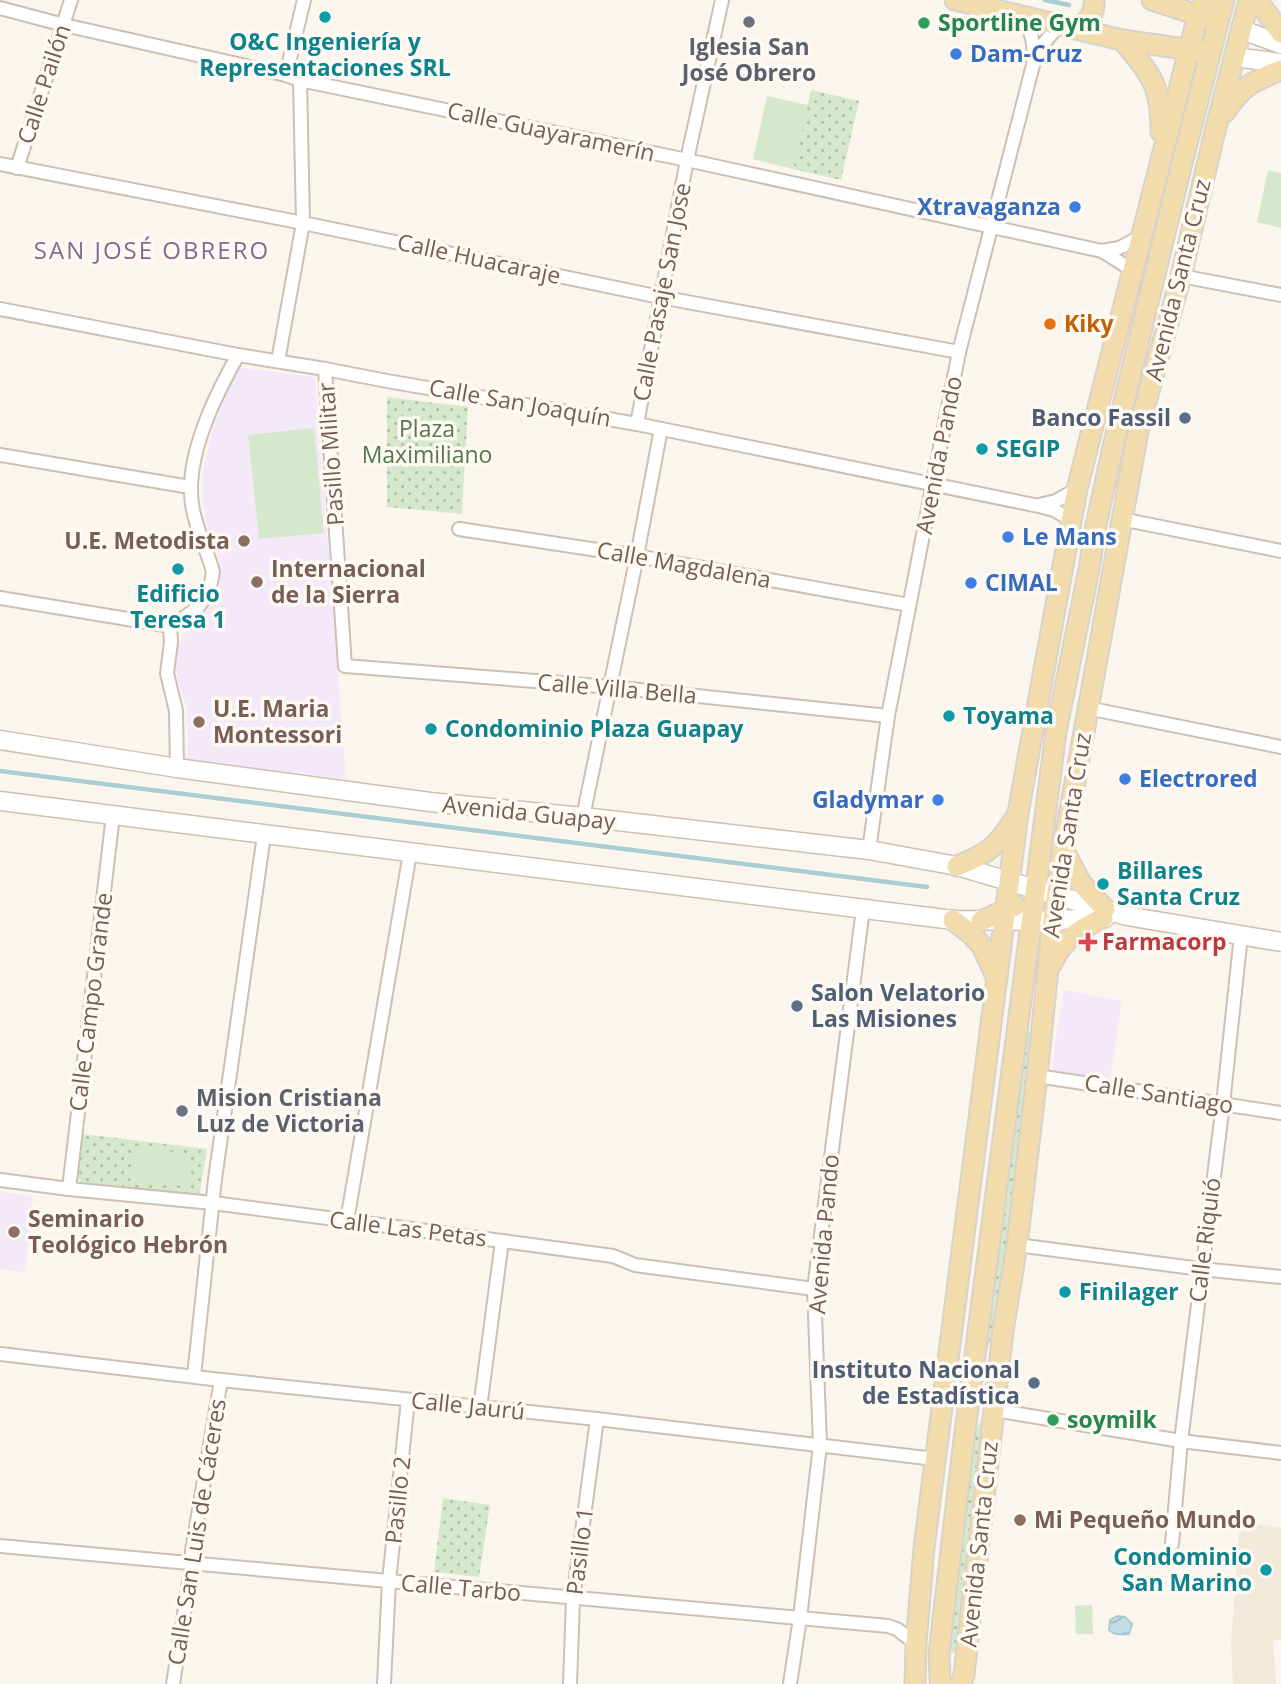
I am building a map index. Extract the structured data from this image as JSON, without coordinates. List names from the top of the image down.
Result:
{
  "streets": {
    "main road": ["Avenida Santa Cruz", "Avenida Guapay"],
    "street": [
      "Calle Pailón",
      "Calle Guayaramerín",
      "Calle Huacaraje",
      "Calle Pasaje San Jose",
      "Calle San Joaquín",
      "Pasillo Militar",
      "Avenida Pando",
      "Calle Magdalena",
      "Calle Villa Bella",
      "Calle Campo Grande",
      "Calle Santiago",
      "Calle Las Petas",
      "Calle Riquió",
      "Calle Jaurú",
      "Pasillo 2",
      "Calle San Luis de Cáceres",
      "Pasillo 1",
      "Calle Tarbo"
    ]
  },
  "crossings": [
    ["Calle Pailón", "Calle Guayaramerín"],
    ["Calle Pailón", "Calle Huacaraje"],
    ["Calle Guayaramerín", "Avenida Santa Cruz"],
    ["Calle Guayaramerín", "Calle Pasaje San Jose"],
    ["Calle Guayaramerín", "Avenida Pando"],
    ["Calle Huacaraje", "Calle Pasaje San Jose"],
    ["Calle Huacaraje", "Avenida Pando"],
    ["Avenida Santa Cruz", "Calle San Joaquín"],
    ["Avenida Santa Cruz", "Avenida Guapay"],
    ["Avenida Santa Cruz", "Calle Santiago"],
    ["Avenida Santa Cruz", "Calle Jaurú"],
    ["Avenida Santa Cruz", "Calle Tarbo"],
    ["Calle Pasaje San Jose", "Calle San Joaquín"],
    ["Calle San Joaquín", "Pasillo Militar"],
    ["Calle San Joaquín", "Avenida Pando"],
    ["Pasillo Militar", "Calle Villa Bella"],
    ["Avenida Pando", "Calle Magdalena"],
    ["Avenida Pando", "Calle Villa Bella"],
    ["Avenida Pando", "Avenida Guapay"],
    ["Avenida Pando", "Calle Las Petas"],
    ["Avenida Pando", "Calle Jaurú"],
    ["Avenida Pando", "Calle Tarbo"],
    ["Calle Campo Grande", "Calle Las Petas"],
    ["Calle Santiago", "Calle Riquió"],
    ["Calle Las Petas", "Calle San Luis de Cáceres"],
    ["Calle Jaurú", "Pasillo 2"],
    ["Calle Jaurú", "Calle San Luis de Cáceres"],
    ["Calle Jaurú", "Pasillo 1"],
    ["Pasillo 2", "Calle Tarbo"],
    ["Calle San Luis de Cáceres", "Calle Tarbo"],
    ["Pasillo 1", "Calle Tarbo"]
  ],
  "districts": ["SAN JOSÉ OBRERO"],
  "parks": ["Plaza Maximiliano"],
  "places": {
    "other": [
      "O&C Ingeniería y Representaciones SRL",
      "Iglesia San José Obrero",
      "Sportline Gym",
      "Dam-Cruz",
      "Xtravaganza",
      "Kiky",
      "Banco Fassil",
      "SEGIP",
      "Le Mans",
      "U.E. Metodista",
      "Edificio Teresa 1",
      "Internacional de la Sierra",
      "CIMAL",
      "Toyama",
      "U.E. Maria Montessori",
      "Condominio Plaza Guapay",
      "Electrored",
      "Gladymar",
      "Billares Santa Cruz",
      "Salon Velatorio Las Misiones",
      "Mision Cristiana Luz de Victoria",
      "Seminario Teológico Hebrón",
      "Finilager",
      "Instituto Nacional de Estadística",
      "soymilk",
      "Mi Pequeño Mundo",
      "Condominio San Marino"
    ],
    "health": ["Farmacorp"]
  }
}
